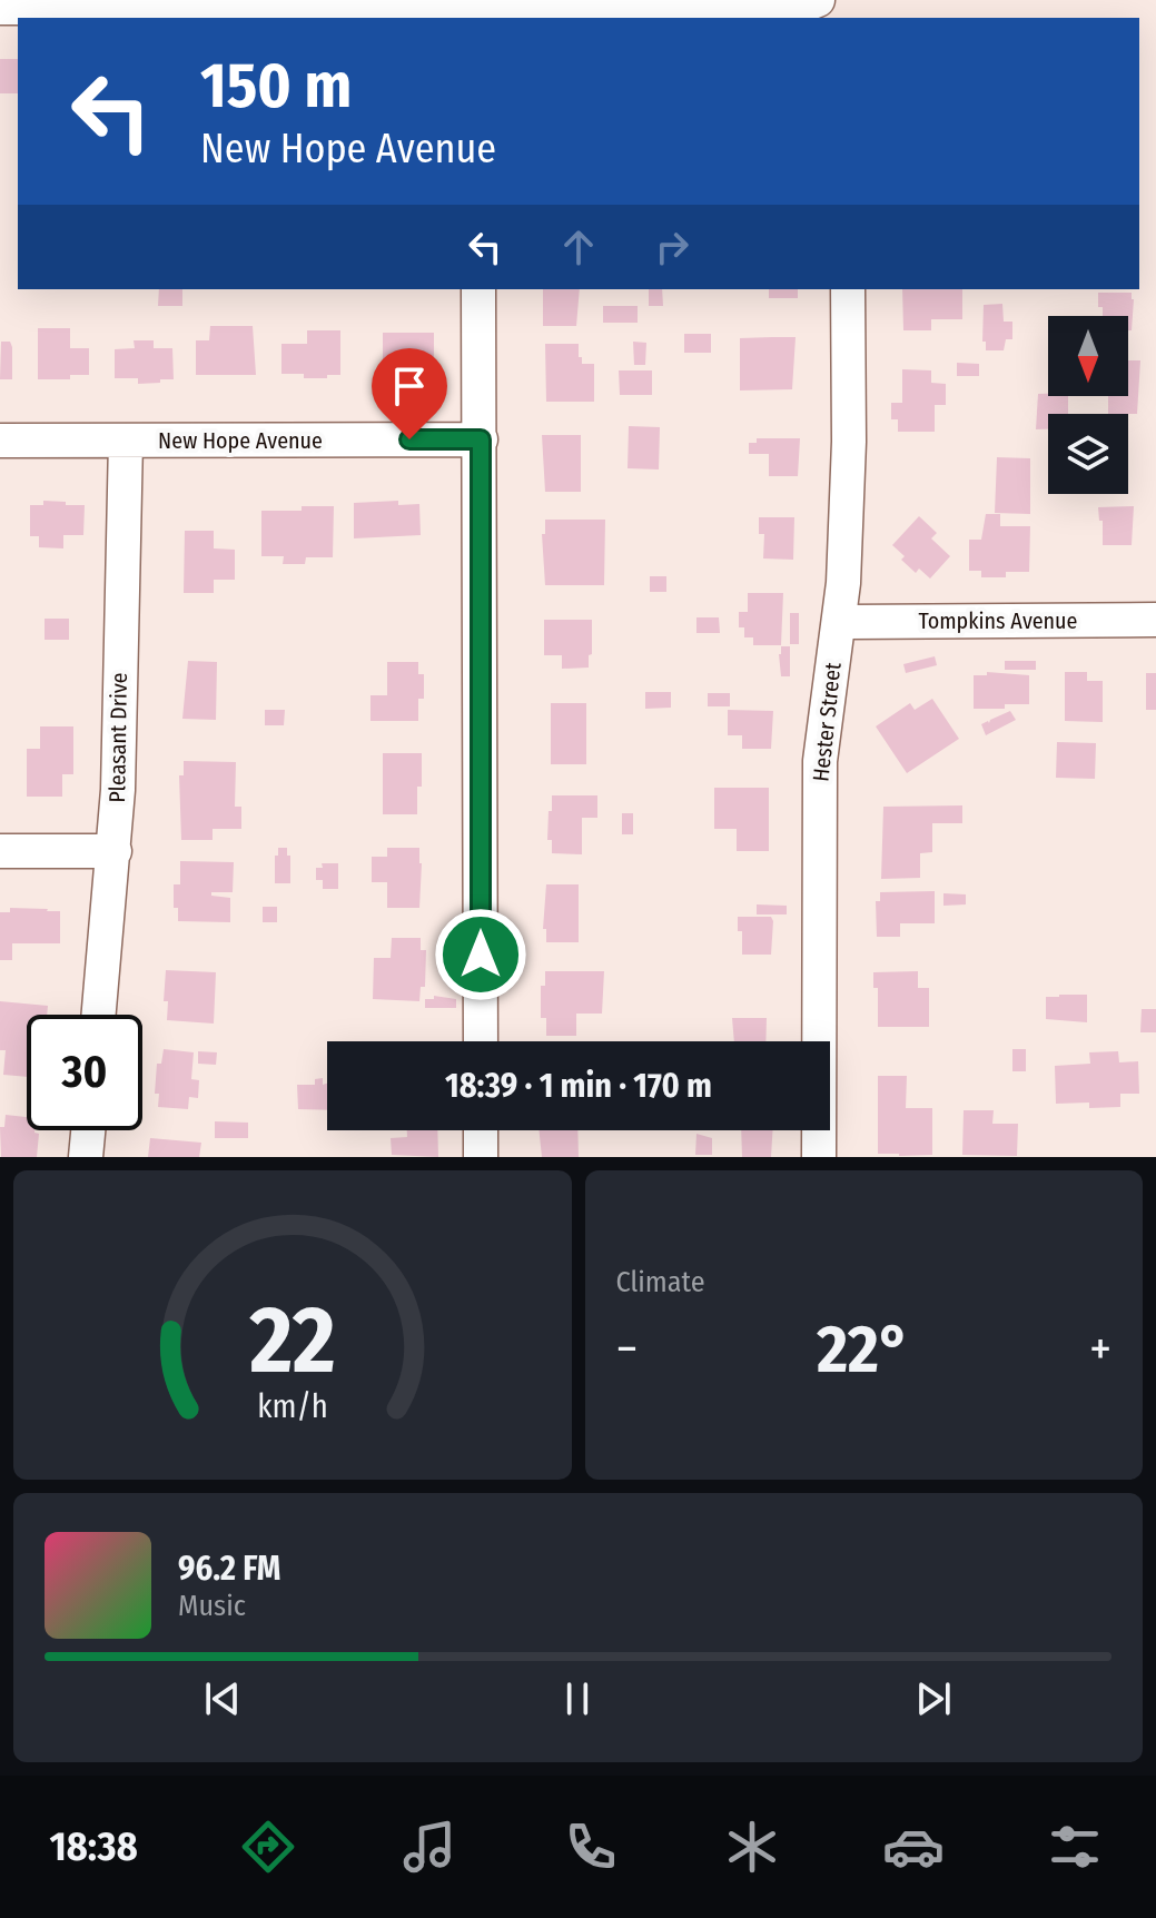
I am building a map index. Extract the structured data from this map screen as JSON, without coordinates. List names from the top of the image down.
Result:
{
  "streets": {
    "street": [
      "New Hope Avenue",
      "Tompkins Avenue",
      "Hester Street",
      "Pleasant Drive"
    ]
  },
  "crossings": [
    ["New Hope Avenue", "Pleasant Drive"],
    ["Tompkins Avenue", "Hester Street"]
  ],
  "north": "bottom",
  "page": {
    "turn": ["150 m", "New Hope Avenue"],
    "limit": "30",
    "trip": "18:39 · 1 min · 170 m",
    "tile": "Climate",
    "heat": ["−", "22°", "+"],
    "song": ["96.2 FM", "Music"],
    "tabs": "18:38",
    "gauge": ["22", "km/h"]
  }
}
